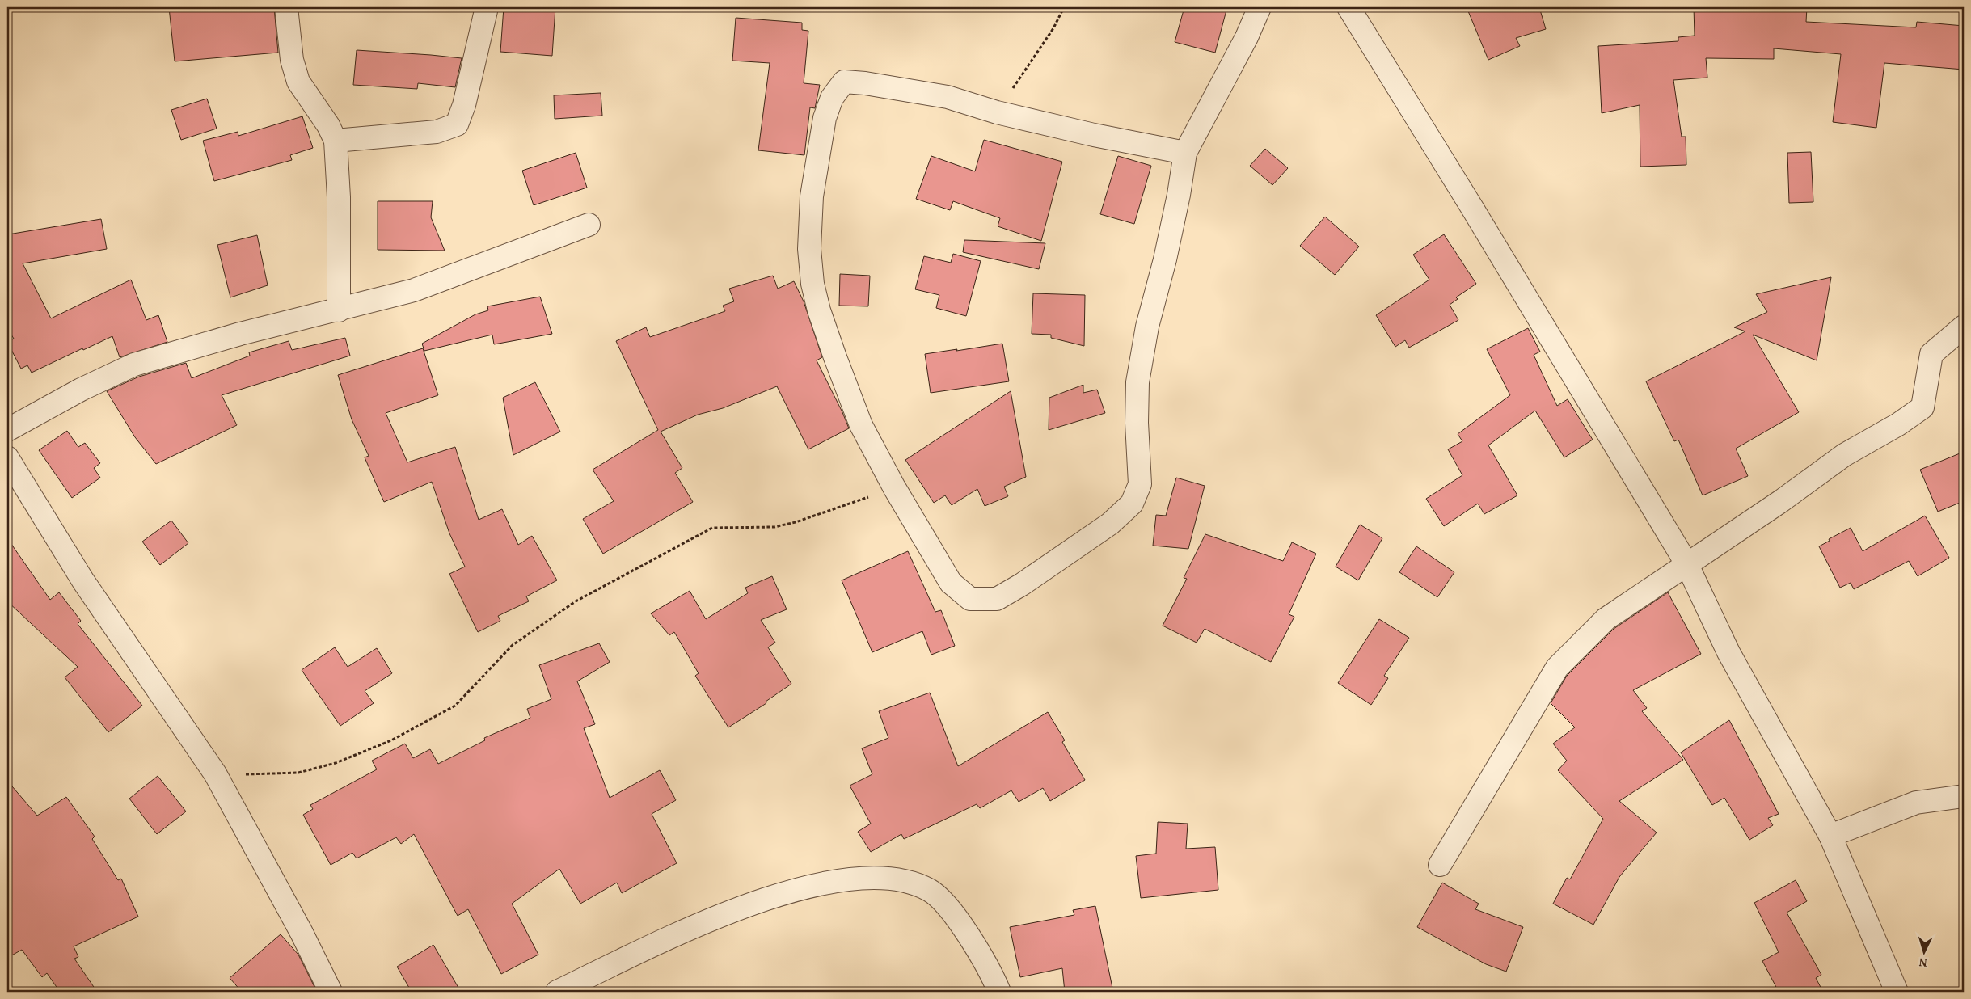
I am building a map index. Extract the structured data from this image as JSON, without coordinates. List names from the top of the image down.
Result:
{
  "north": "bottom"
}
